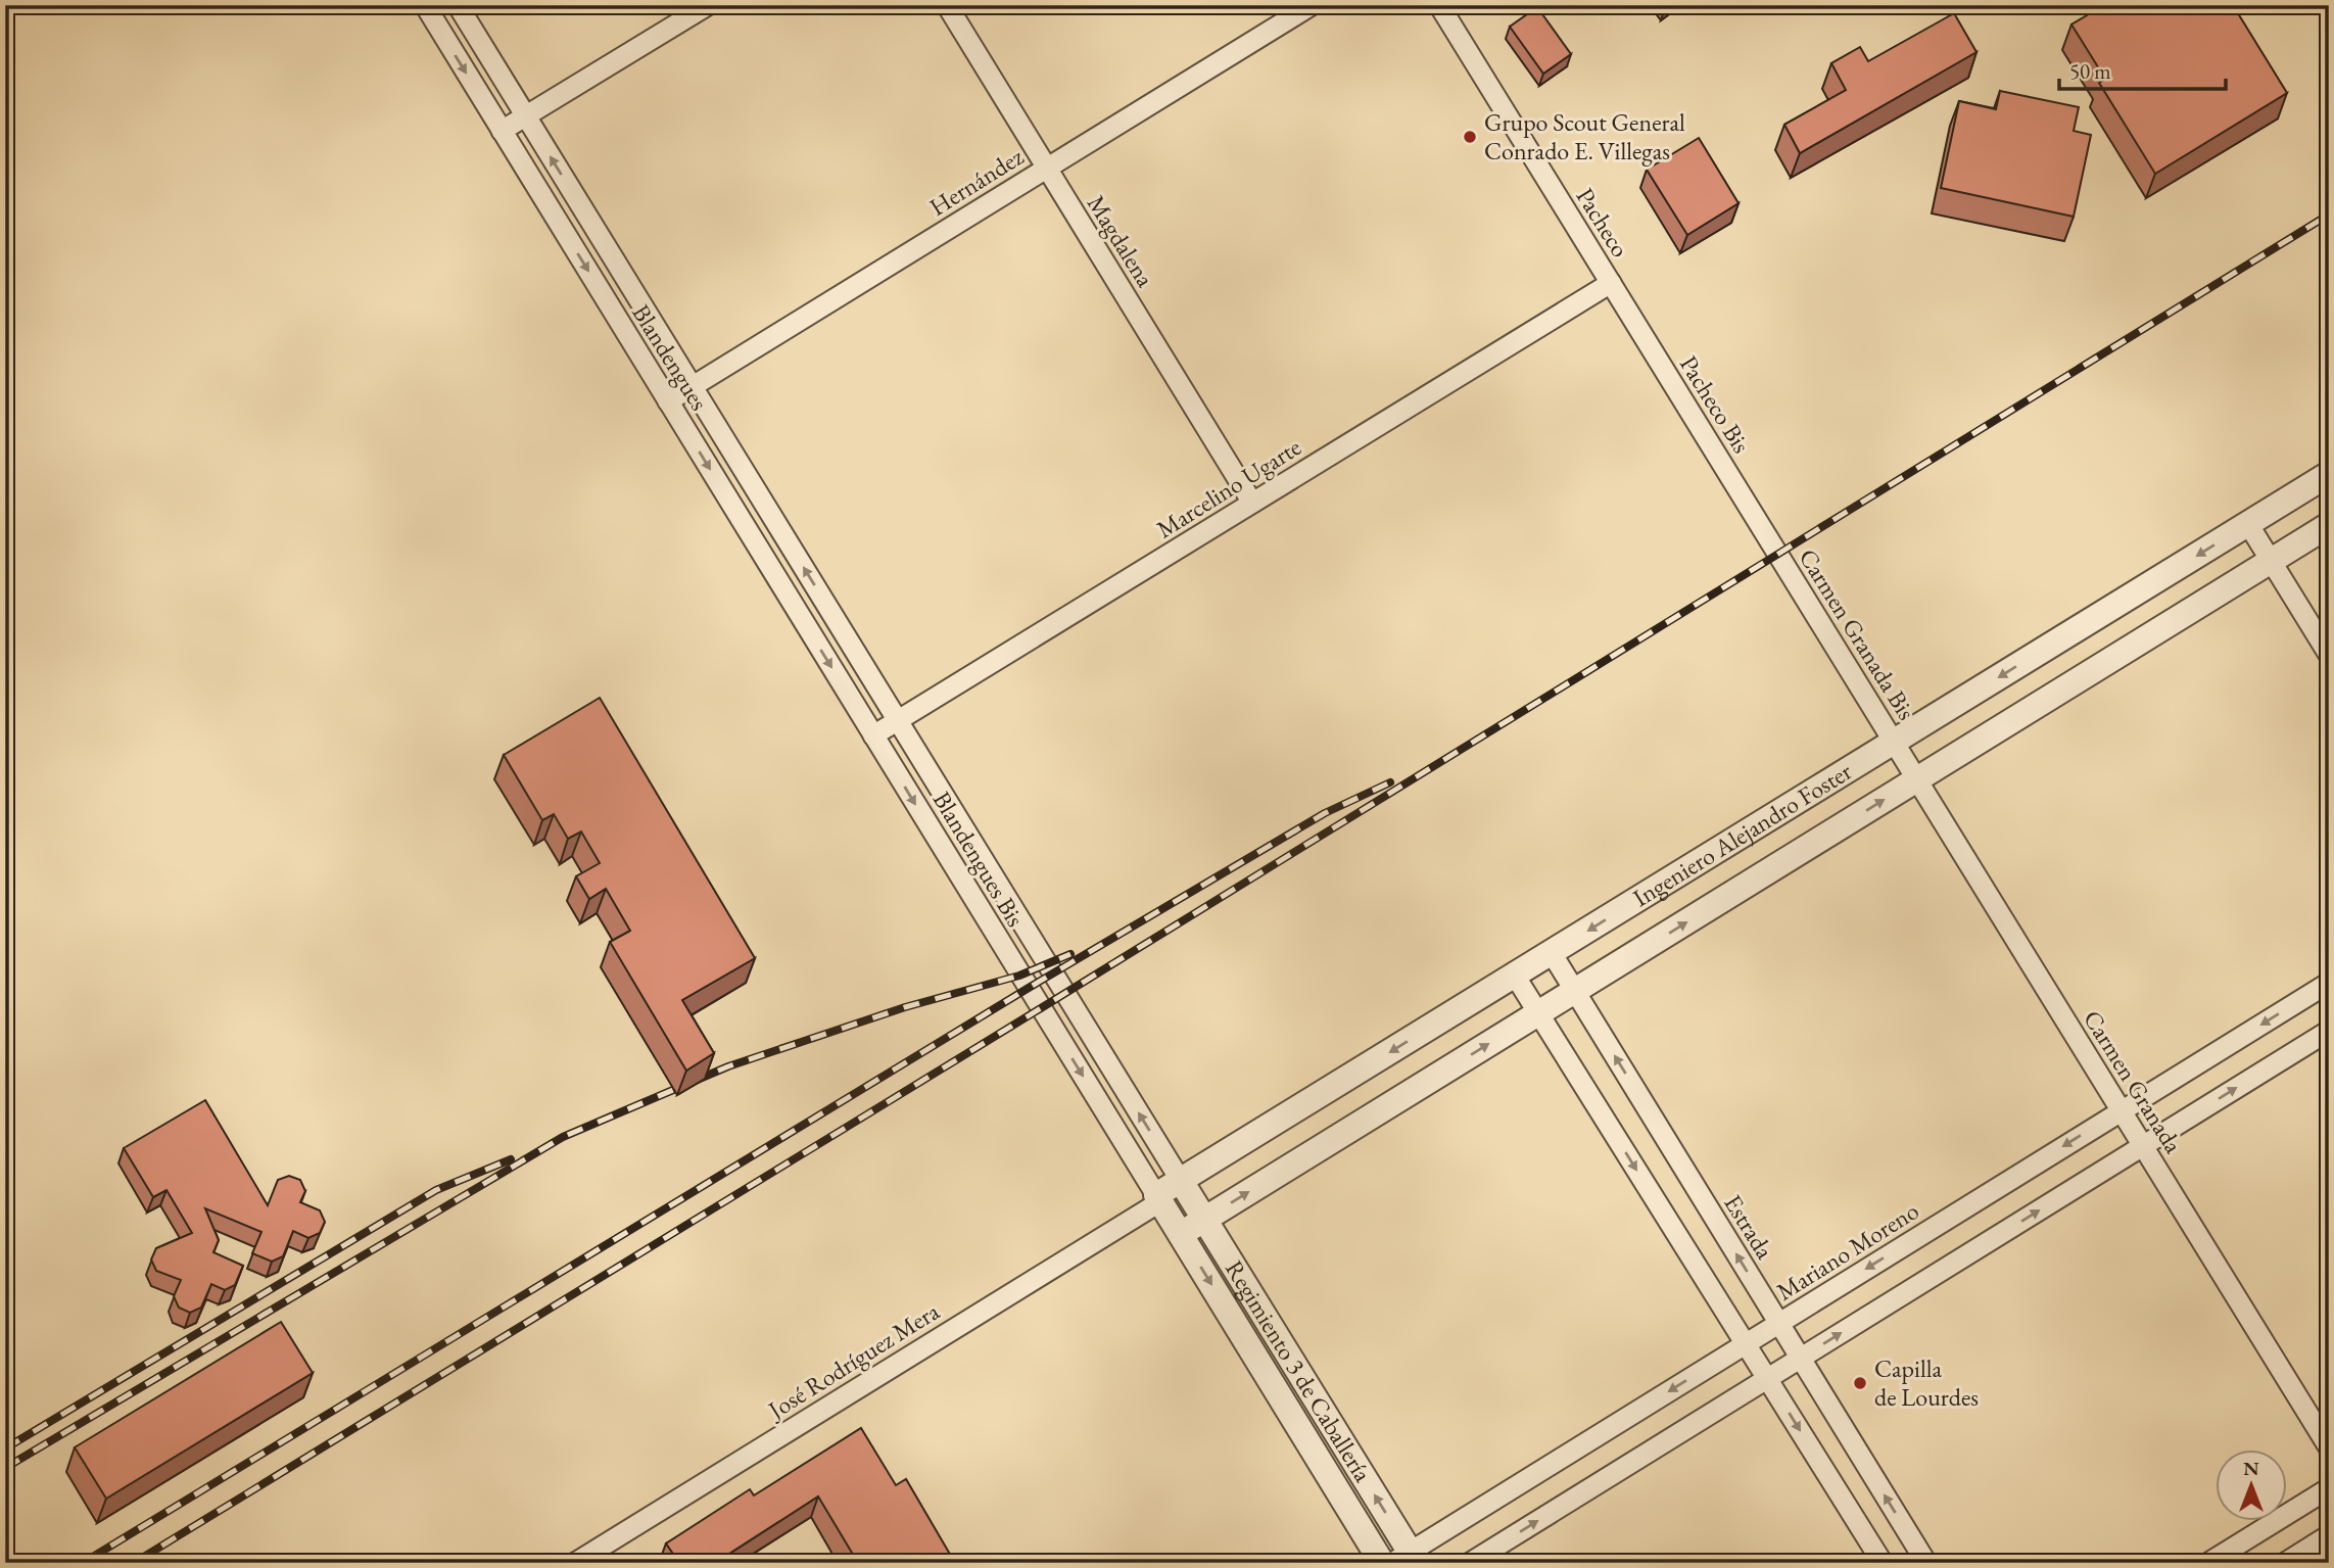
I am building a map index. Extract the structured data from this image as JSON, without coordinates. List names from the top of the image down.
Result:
{
  "streets": {
    "street": [
      "Hernández",
      "Pacheco",
      "Magdalena",
      "Blandengues",
      "Pacheco Bis",
      "Marcelino Ugarte",
      "Carmen Granada Bis",
      "Ingeniero Alejandro Foster",
      "Blandengues Bis",
      "Carmen Granada",
      "Estrada",
      "Mariano Moreno",
      "José Rodríguez Mera",
      "Regimiento 3 de Caballería"
    ]
  },
  "crossings": [
    ["Hernández", "Magdalena"],
    ["Hernández", "Blandengues"],
    ["Pacheco", "Pacheco Bis"],
    ["Pacheco", "Marcelino Ugarte"],
    ["Magdalena", "Marcelino Ugarte"],
    ["Blandengues", "Marcelino Ugarte"],
    ["Blandengues", "Blandengues Bis"],
    ["Pacheco Bis", "Marcelino Ugarte"],
    ["Pacheco Bis", "Carmen Granada Bis"],
    ["Marcelino Ugarte", "Blandengues Bis"],
    ["Carmen Granada Bis", "Ingeniero Alejandro Foster"],
    ["Carmen Granada Bis", "Carmen Granada"],
    ["Ingeniero Alejandro Foster", "Blandengues Bis"],
    ["Ingeniero Alejandro Foster", "Carmen Granada"],
    ["Ingeniero Alejandro Foster", "Estrada"],
    ["Ingeniero Alejandro Foster", "José Rodríguez Mera"],
    ["Ingeniero Alejandro Foster", "Regimiento 3 de Caballería"],
    ["Blandengues Bis", "José Rodríguez Mera"],
    ["Blandengues Bis", "Regimiento 3 de Caballería"],
    ["Carmen Granada", "Mariano Moreno"],
    ["Estrada", "Mariano Moreno"],
    ["Mariano Moreno", "Regimiento 3 de Caballería"],
    ["José Rodríguez Mera", "Regimiento 3 de Caballería"]
  ],
  "places": ["Grupo Scout General Conrado E. Villegas", "Capilla de Lourdes"],
  "scale_bar": "50 m",
  "north": "top"
}
